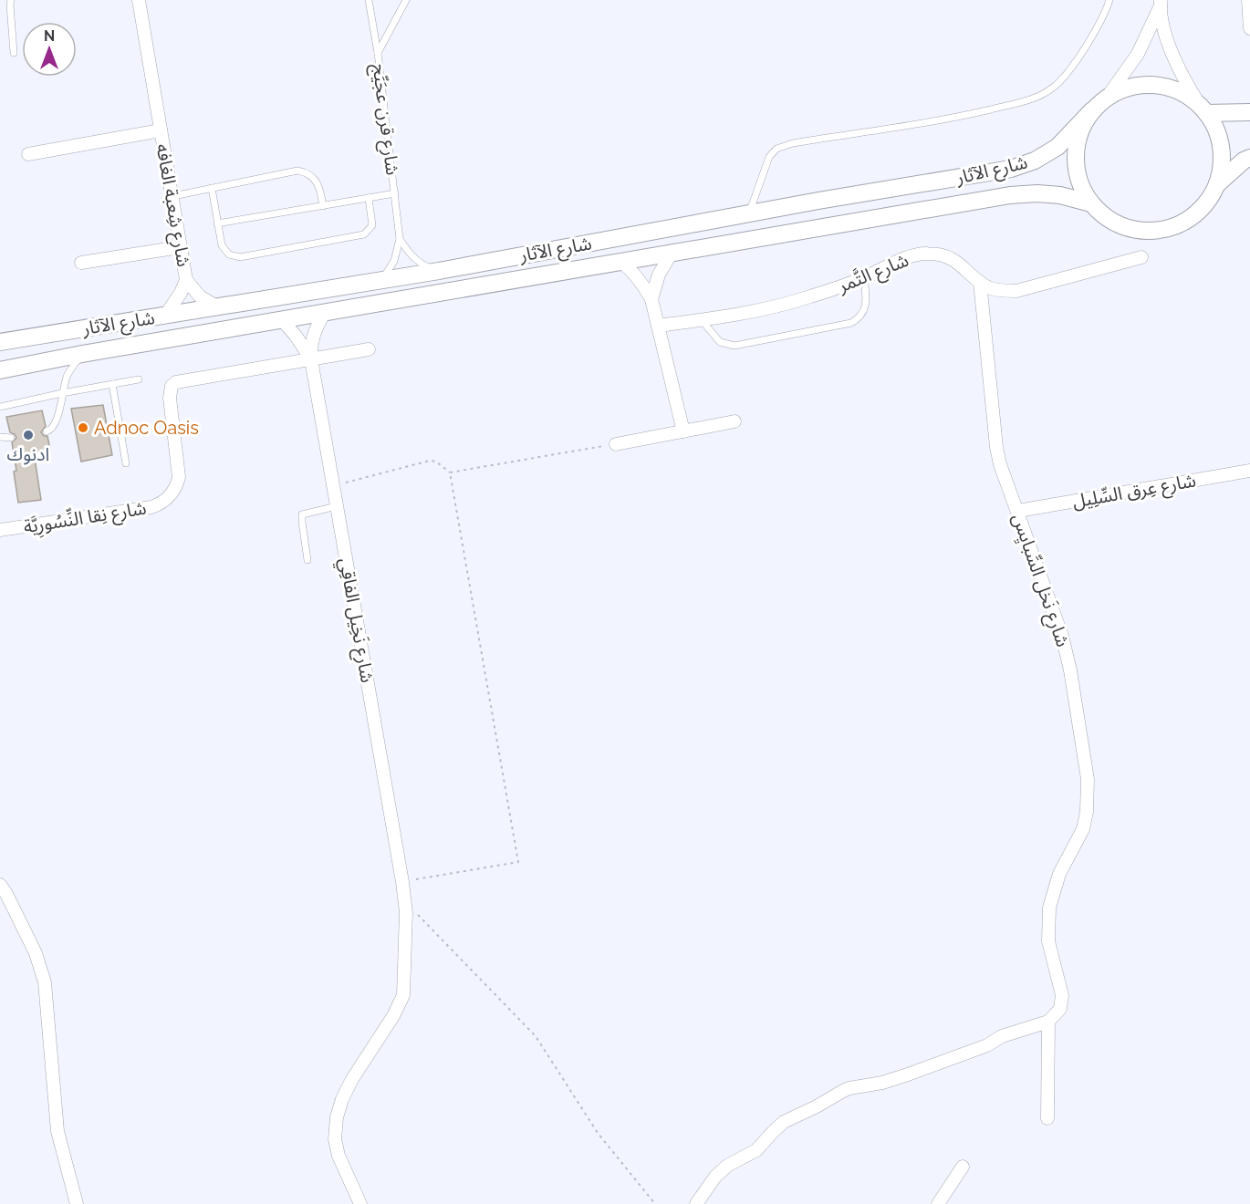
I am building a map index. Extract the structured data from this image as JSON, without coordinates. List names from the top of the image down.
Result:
{
  "streets": {
    "street": [
      "شارع الآثار",
      "شارع شِعبة الغافه",
      "شارع التَّمر",
      "شارع عِرق السِّلِيل",
      "شارع نِقا النِّسُورِيَّة",
      "شارع نَخل السِّبايِس",
      "شارع نَخِيل الفاقِي"
    ],
    "lane": ["شارع قرن عجَيِّج"]
  },
  "crossings": [
    ["شارع قرن عجَيِّج", "شارع الآثار"],
    ["شارع الآثار", "شارع شِعبة الغافه"],
    ["شارع الآثار", "شارع نَخِيل الفاقِي"],
    ["شارع التَّمر", "شارع نَخل السِّبايِس"],
    ["شارع عِرق السِّلِيل", "شارع نَخل السِّبايِس"],
    ["شارع نِقا النِّسُورِيَّة", "شارع نَخِيل الفاقِي"]
  ],
  "places": ["Adnoc Oasis", "ادنوك"],
  "north": "top"
}
